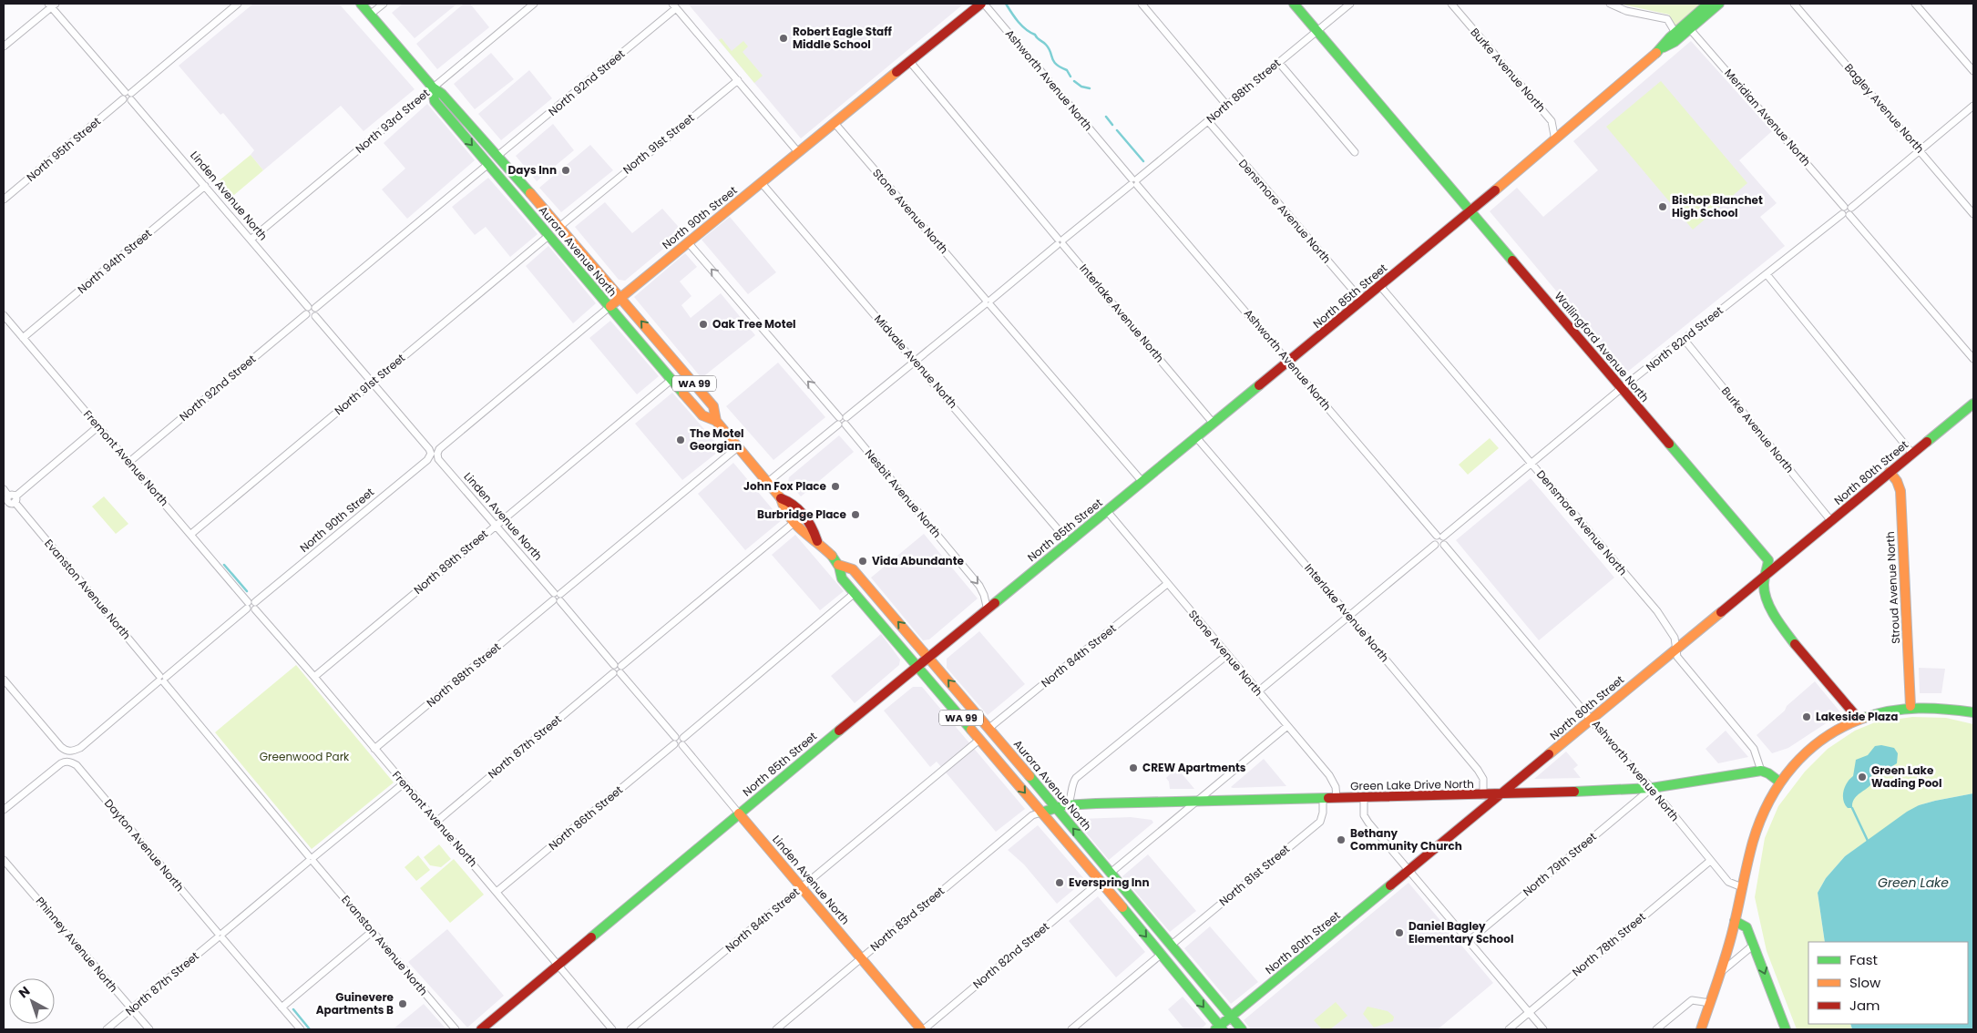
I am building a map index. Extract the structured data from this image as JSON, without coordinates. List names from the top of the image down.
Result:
{
  "streets": {
    "main road": [
      "Linden Avenue North",
      "North 90th Street",
      "Aurora Avenue North",
      "North 85th Street",
      "Wallingford Avenue North",
      "WA 99",
      "North 80th Street",
      "Stroud Avenue North",
      "Green Lake Drive North"
    ],
    "street": [
      "Burke Avenue North",
      "Ashworth Avenue North",
      "North 92nd Street",
      "North 88th Street",
      "Bagley Avenue North",
      "Meridian Avenue North",
      "North 93rd Street",
      "North 91st Street",
      "North 95th Street",
      "Stone Avenue North",
      "Densmore Avenue North",
      "North 94th Street",
      "Interlake Avenue North",
      "North 82nd Street",
      "Midvale Avenue North",
      "Fremont Avenue North",
      "Nesbit Avenue North",
      "North 89th Street",
      "Evanston Avenue North",
      "North 84th Street",
      "North 87th Street",
      "North 86th Street",
      "Dayton Avenue North",
      "North 79th Street",
      "North 81st Street",
      "North 83rd Street",
      "Phinney Avenue North",
      "North 78th Street"
    ]
  },
  "crossings": [
    ["Burke Avenue North", "North 85th Street"],
    ["Burke Avenue North", "North 82nd Street"],
    ["Burke Avenue North", "North 80th Street"],
    ["Ashworth Avenue North", "North 88th Street"],
    ["Ashworth Avenue North", "North 90th Street"],
    ["Ashworth Avenue North", "North 85th Street"],
    ["Ashworth Avenue North", "North 82nd Street"],
    ["Ashworth Avenue North", "North 80th Street"],
    ["Ashworth Avenue North", "Green Lake Drive North"],
    ["Ashworth Avenue North", "North 79th Street"],
    ["Ashworth Avenue North", "North 78th Street"],
    ["North 92nd Street", "Linden Avenue North"],
    ["North 92nd Street", "Aurora Avenue North"],
    ["North 92nd Street", "Fremont Avenue North"],
    ["North 88th Street", "Linden Avenue North"],
    ["North 88th Street", "Stone Avenue North"],
    ["North 88th Street", "Densmore Avenue North"],
    ["North 88th Street", "Aurora Avenue North"],
    ["North 88th Street", "Interlake Avenue North"],
    ["North 88th Street", "Wallingford Avenue North"],
    ["North 88th Street", "Midvale Avenue North"],
    ["North 88th Street", "Fremont Avenue North"],
    ["North 88th Street", "Nesbit Avenue North"],
    ["Bagley Avenue North", "North 82nd Street"],
    ["Meridian Avenue North", "North 85th Street"],
    ["Meridian Avenue North", "North 82nd Street"],
    ["North 93rd Street", "Linden Avenue North"],
    ["North 93rd Street", "Aurora Avenue North"],
    ["North 91st Street", "Linden Avenue North"],
    ["North 91st Street", "Aurora Avenue North"],
    ["North 91st Street", "Fremont Avenue North"],
    ["North 95th Street", "Linden Avenue North"],
    ["Linden Avenue North", "North 90th Street"],
    ["Linden Avenue North", "North 94th Street"],
    ["Linden Avenue North", "North 85th Street"],
    ["Linden Avenue North", "North 82nd Street"],
    ["Linden Avenue North", "North 89th Street"],
    ["Linden Avenue North", "North 84th Street"],
    ["Linden Avenue North", "North 86th Street"],
    ["Linden Avenue North", "North 83rd Street"],
    ["Stone Avenue North", "North 90th Street"],
    ["Stone Avenue North", "North 85th Street"],
    ["Stone Avenue North", "North 84th Street"],
    ["Stone Avenue North", "Green Lake Drive North"],
    ["Densmore Avenue North", "North 85th Street"],
    ["Densmore Avenue North", "North 82nd Street"],
    ["Densmore Avenue North", "North 80th Street"],
    ["Densmore Avenue North", "Green Lake Drive North"],
    ["North 90th Street", "Aurora Avenue North"],
    ["North 90th Street", "Interlake Avenue North"],
    ["North 90th Street", "Midvale Avenue North"],
    ["North 90th Street", "Fremont Avenue North"],
    ["Aurora Avenue North", "North 85th Street"],
    ["Aurora Avenue North", "North 82nd Street"],
    ["Aurora Avenue North", "North 80th Street"],
    ["Aurora Avenue North", "North 89th Street"],
    ["Aurora Avenue North", "North 84th Street"],
    ["Aurora Avenue North", "Green Lake Drive North"],
    ["Aurora Avenue North", "North 81st Street"],
    ["Aurora Avenue North", "North 83rd Street"],
    ["North 94th Street", "Fremont Avenue North"],
    ["North 85th Street", "Interlake Avenue North"],
    ["North 85th Street", "Wallingford Avenue North"],
    ["North 85th Street", "Midvale Avenue North"],
    ["North 85th Street", "Fremont Avenue North"],
    ["North 85th Street", "Nesbit Avenue North"],
    ["Interlake Avenue North", "Green Lake Drive North"],
    ["North 82nd Street", "Wallingford Avenue North"],
    ["Wallingford Avenue North", "North 80th Street"],
    ["Fremont Avenue North", "North 89th Street"],
    ["Fremont Avenue North", "North 87th Street"],
    ["Fremont Avenue North", "North 86th Street"],
    ["North 80th Street", "Stroud Avenue North"],
    ["North 80th Street", "Green Lake Drive North"],
    ["Evanston Avenue North", "North 87th Street"],
    ["North 87th Street", "Dayton Avenue North"],
    ["North 87th Street", "Phinney Avenue North"],
    ["Green Lake Drive North", "North 79th Street"],
    ["Green Lake Drive North", "North 81st Street"],
    ["Green Lake Drive North", "North 83rd Street"]
  ],
  "one_way": ["Nesbit Avenue North"],
  "water": ["Green Lake"],
  "parks": ["Greenwood Park"],
  "places": [
    "Robert Eagle Staff Middle School",
    "Days Inn",
    "Bishop Blanchet High School",
    "Oak Tree Motel",
    "The Motel Georgian",
    "John Fox Place",
    "Burbridge Place",
    "Vida Abundante",
    "Lakeside Plaza",
    "CREW Apartments",
    "Green Lake Wading Pool",
    "Bethany Community Church",
    "Everspring Inn",
    "Daniel Bagley Elementary School",
    "Guinevere Apartments B"
  ],
  "legend": ["Fast", "Slow", "Jam"],
  "north": "top left"
}
